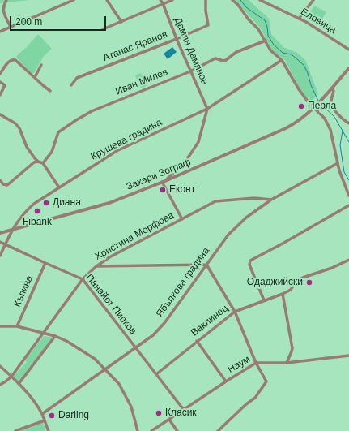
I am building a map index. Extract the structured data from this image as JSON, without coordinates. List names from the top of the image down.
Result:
{
  "streets": {
    "street": [
      "Еловица",
      "Атанас Яранов",
      "Дамян Дамянов",
      "Иван Милев",
      "Крушева градина",
      "Захари Зограф",
      "Христина Морфова",
      "Ябълкова градина",
      "Къпина",
      "Панайот Пипков",
      "Ваклинец",
      "Наум"
    ]
  },
  "crossings": [
    ["Атанас Яранов", "Дамян Дамянов"],
    ["Дамян Дамянов", "Иван Милев"],
    ["Дамян Дамянов", "Крушева градина"],
    ["Крушева градина", "Захари Зограф"],
    ["Крушева градина", "Панайот Пипков"],
    ["Христина Морфова", "Ябълкова градина"],
    ["Христина Морфова", "Панайот Пипков"],
    ["Ябълкова градина", "Панайот Пипков"],
    ["Къпина", "Панайот Пипков"],
    ["Панайот Пипков", "Ваклинец"],
    ["Панайот Пипков", "Наум"]
  ],
  "places": [
    "Перла",
    "Еконт",
    "Диана",
    "Fibank",
    "Одаджийски",
    "Класик",
    "Darling"
  ],
  "scale_bar": "200 m"
}
